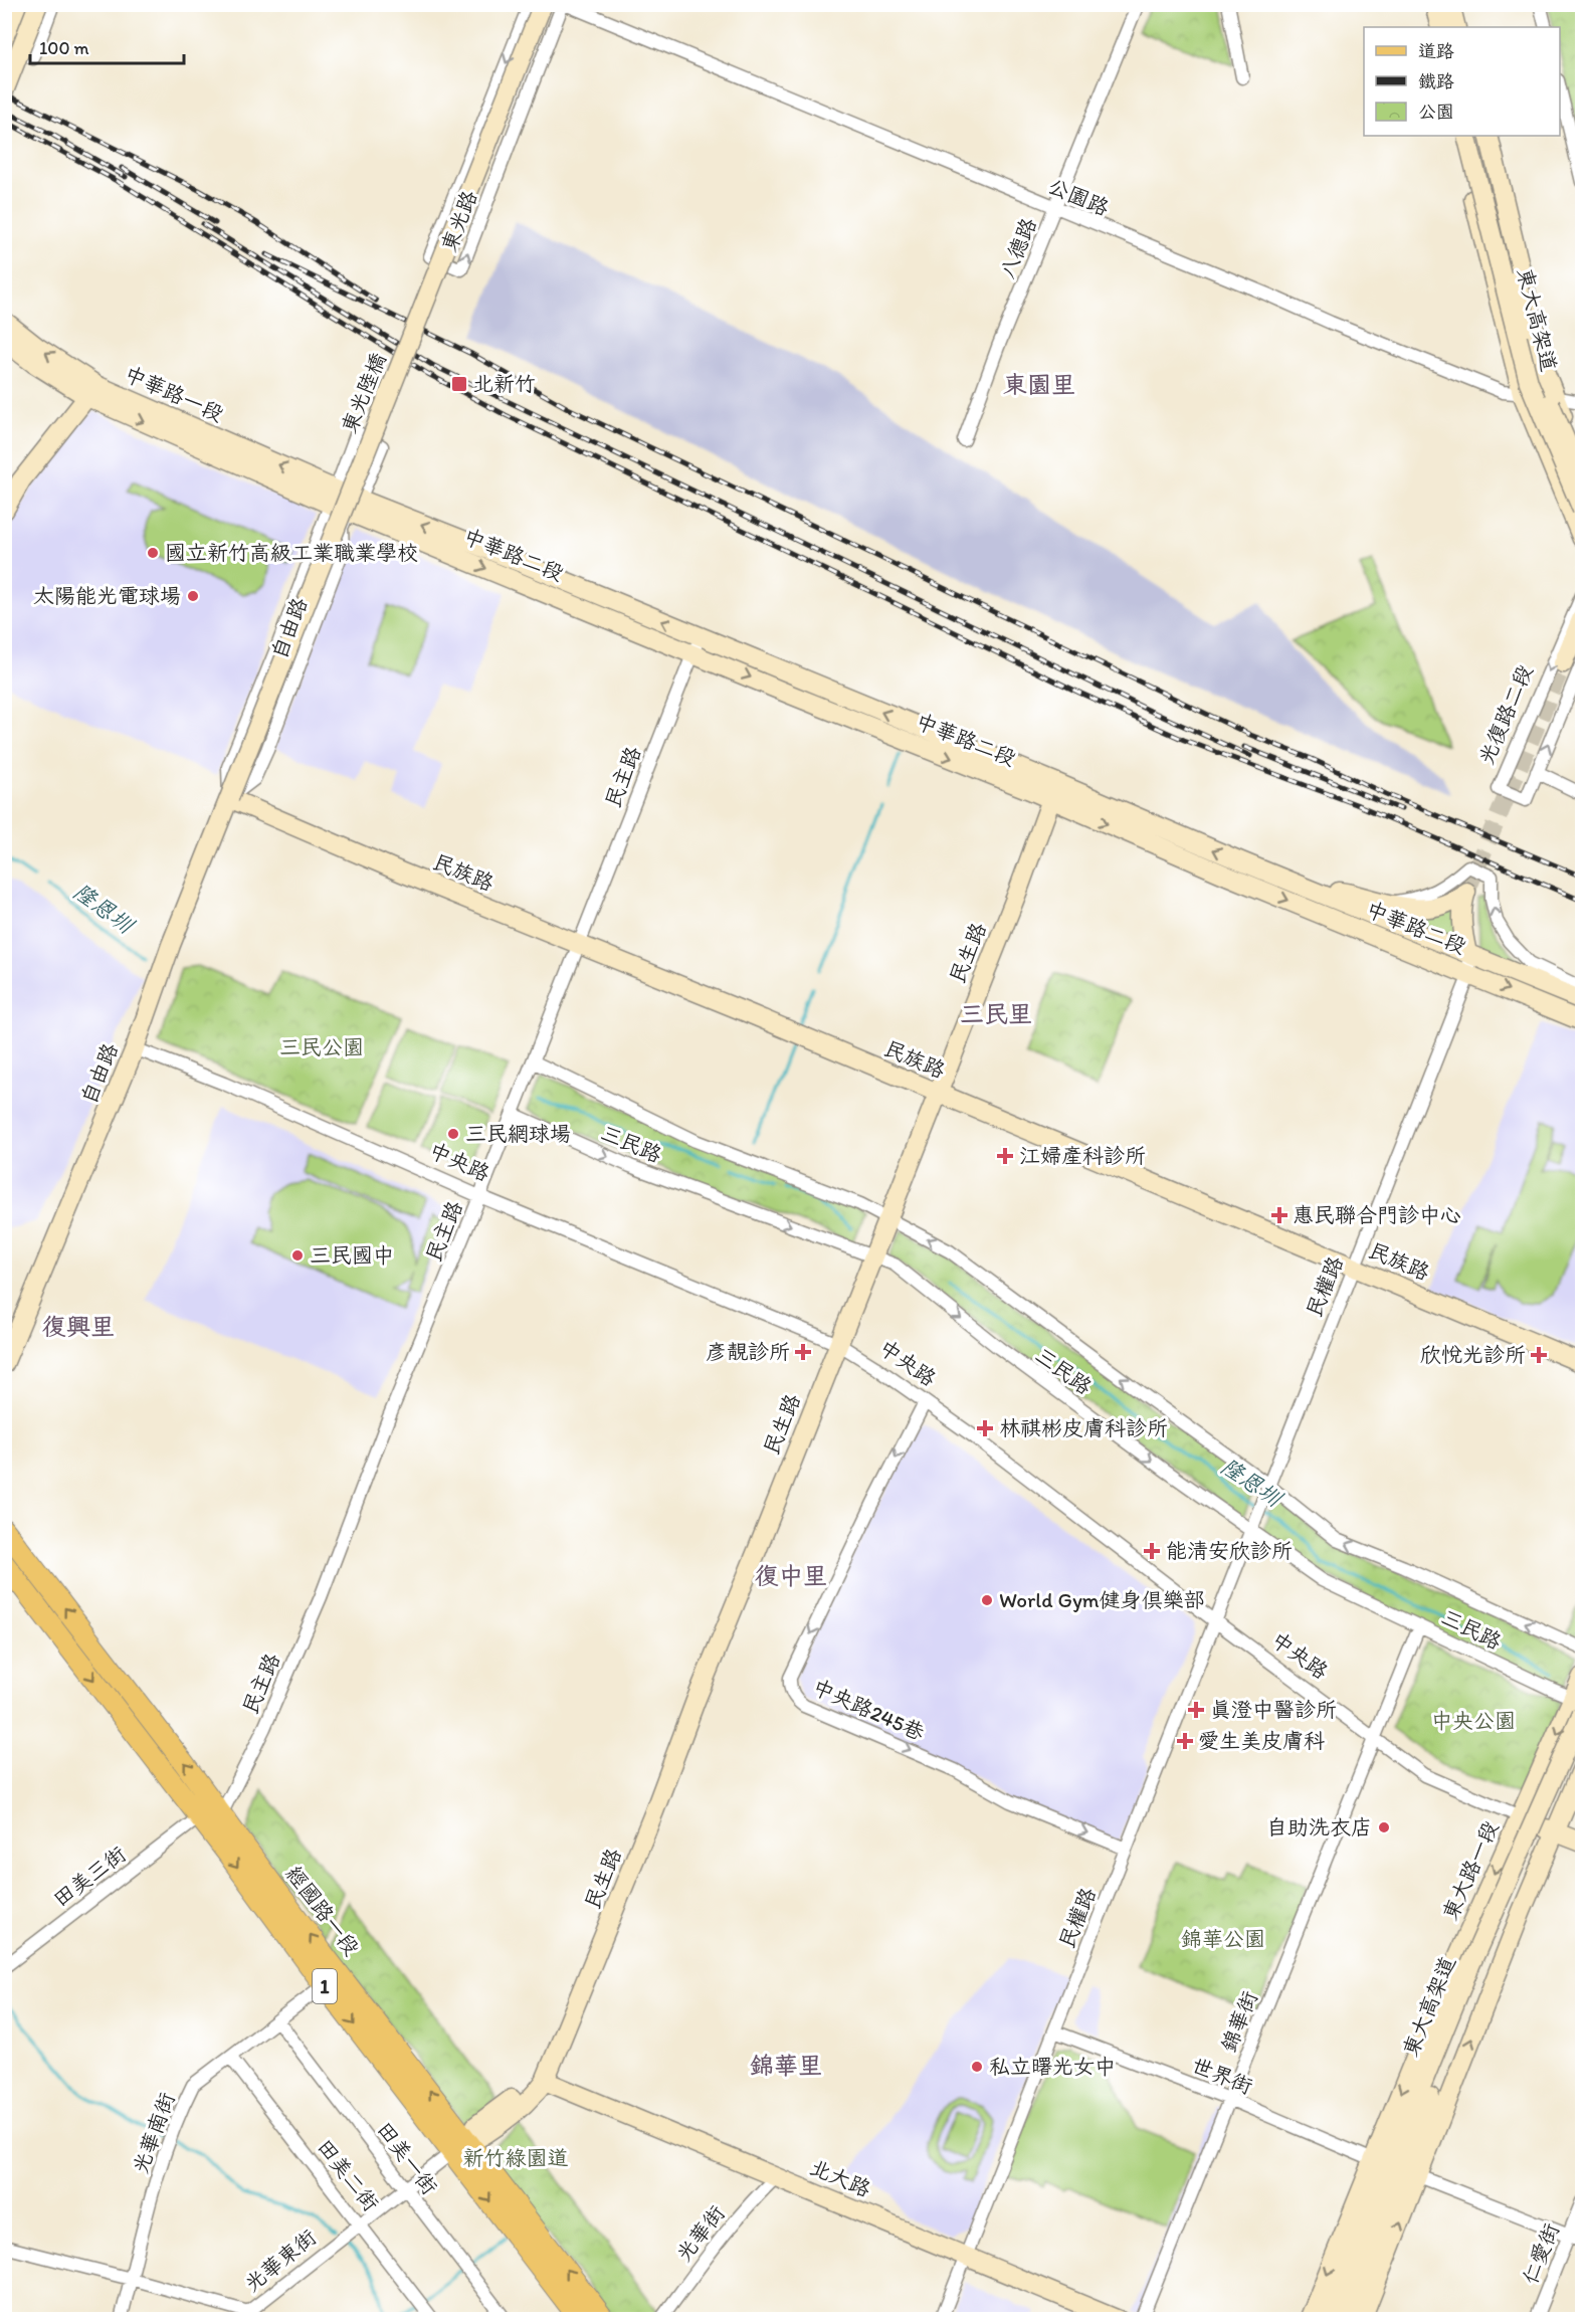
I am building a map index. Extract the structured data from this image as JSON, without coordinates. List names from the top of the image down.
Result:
{
  "streets": {
    "main road": ["經國路一段", "1"],
    "street": [
      "公園路",
      "東光路",
      "八德路",
      "東大高架道",
      "東光陸橋",
      "中華路一段",
      "中華路二段",
      "自由路",
      "光復路二段",
      "民主路",
      "民族路",
      "民生路",
      "三民路",
      "中央路",
      "民權路",
      "中央路245巷",
      "東大路一段",
      "田美三街",
      "錦華街",
      "世界街",
      "光華南街",
      "田美一街",
      "田美二街",
      "北大路",
      "光華街",
      "仁愛街",
      "光華東街"
    ]
  },
  "crossings": [
    ["公園路", "東光路"],
    ["公園路", "八德路"],
    ["東大高架道", "三民路"],
    ["東大高架道", "東大路一段"],
    ["東光陸橋", "自由路"],
    ["東光陸橋", "民族路"],
    ["中華路一段", "中華路二段"],
    ["中華路一段", "自由路"],
    ["中華路二段", "自由路"],
    ["中華路二段", "民主路"],
    ["中華路二段", "民生路"],
    ["中華路二段", "民權路"],
    ["自由路", "民族路"],
    ["自由路", "中央路"],
    ["民主路", "民族路"],
    ["民主路", "三民路"],
    ["民主路", "中央路"],
    ["民主路", "經國路一段"],
    ["民族路", "民生路"],
    ["民族路", "民權路"],
    ["民生路", "三民路"],
    ["民生路", "中央路"],
    ["民生路", "北大路"],
    ["三民路", "民權路"],
    ["三民路", "東大路一段"],
    ["三民路", "錦華街"],
    ["中央路", "民權路"],
    ["中央路", "中央路245巷"],
    ["中央路", "東大路一段"],
    ["中央路", "錦華街"],
    ["民權路", "中央路245巷"],
    ["民權路", "世界街"],
    ["民權路", "北大路"],
    ["東大路一段", "世界街"],
    ["田美三街", "經國路一段"],
    ["經國路一段", "光華南街"],
    ["經國路一段", "光華東街"],
    ["錦華街", "世界街"],
    ["光華南街", "田美一街"],
    ["光華南街", "田美二街"],
    ["光華南街", "光華東街"],
    ["田美一街", "光華東街"],
    ["田美二街", "光華東街"],
    ["北大路", "光華街"]
  ],
  "districts": [
    "東園里",
    "三民里",
    "復興里",
    "復中里",
    "錦華里"
  ],
  "water": ["隆恩圳"],
  "parks": [
    "三民公園",
    "中央公園",
    "錦華公園",
    "新竹綠園道"
  ],
  "places": {
    "transit": ["北新竹"],
    "other": [
      "國立新竹高級工業職業學校",
      "太陽能光電球場",
      "三民網球場",
      "三民國中",
      "World Gym健身俱樂部",
      "自助洗衣店",
      "私立曙光女中"
    ],
    "health": [
      "江婦產科診所",
      "惠民聯合門診中心",
      "彥靚診所",
      "欣悅光診所",
      "林祺彬皮膚科診所",
      "能清安欣診所",
      "真澄中醫診所",
      "愛生美皮膚科"
    ]
  },
  "legend": ["道路", "鐵路", "公園"],
  "scale_bar": "100 m"
}
